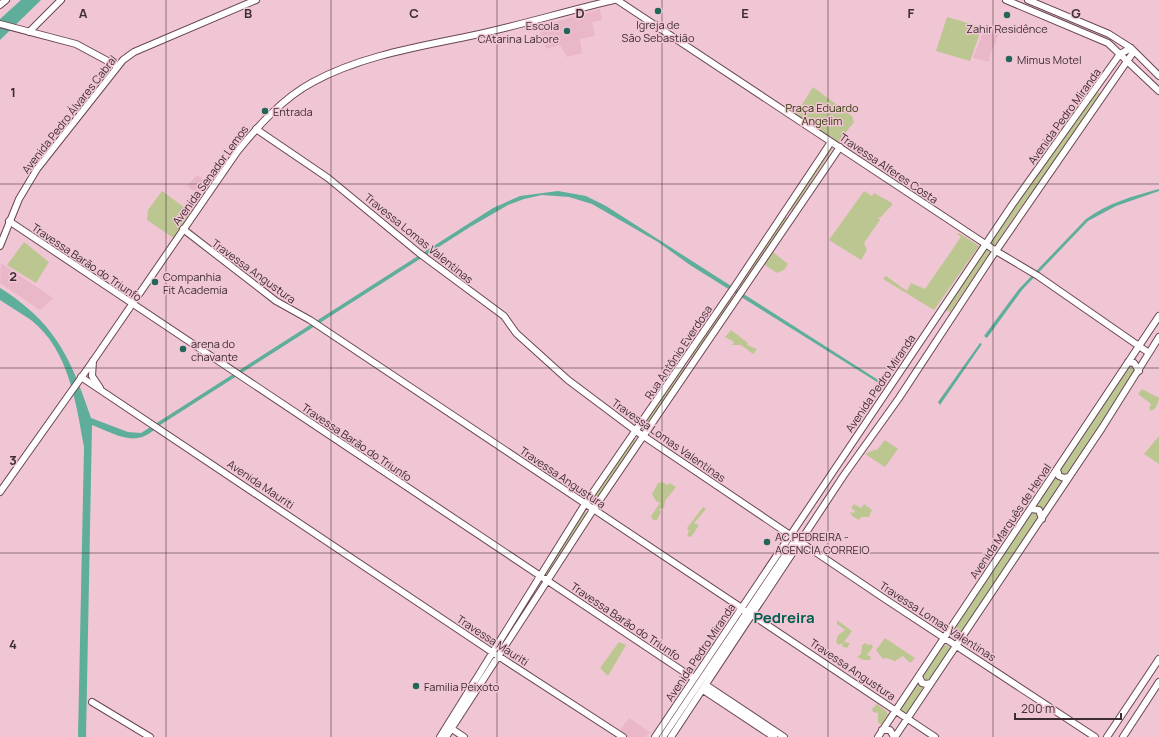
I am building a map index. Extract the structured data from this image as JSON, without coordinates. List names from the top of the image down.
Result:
{
  "streets": {
    "street": [
      "Avenida Pedro Álvares Cabral",
      "Avenida Pedro Miranda",
      "Travessa Alferes Costa",
      "Avenida Senador Lemos",
      "Travessa Lomas Valentinas",
      "Travessa Barão do Triunfo",
      "Travessa Angustura",
      "Rua Antônio Everdosa",
      "Avenida Mauriti",
      "Avenida Marquês de Herval",
      "Travessa Mauriti"
    ]
  },
  "crossings": [
    ["Avenida Pedro Álvares Cabral", "Travessa Barão do Triunfo"],
    ["Avenida Pedro Miranda", "Travessa Alferes Costa"],
    ["Avenida Pedro Miranda", "Travessa Lomas Valentinas"],
    ["Avenida Pedro Miranda", "Travessa Barão do Triunfo"],
    ["Avenida Pedro Miranda", "Travessa Angustura"],
    ["Travessa Alferes Costa", "Avenida Senador Lemos"],
    ["Travessa Alferes Costa", "Rua Antônio Everdosa"],
    ["Travessa Alferes Costa", "Avenida Marquês de Herval"],
    ["Avenida Senador Lemos", "Travessa Lomas Valentinas"],
    ["Avenida Senador Lemos", "Travessa Barão do Triunfo"],
    ["Avenida Senador Lemos", "Travessa Angustura"],
    ["Travessa Lomas Valentinas", "Rua Antônio Everdosa"],
    ["Travessa Lomas Valentinas", "Avenida Marquês de Herval"],
    ["Travessa Barão do Triunfo", "Rua Antônio Everdosa"],
    ["Travessa Angustura", "Rua Antônio Everdosa"],
    ["Travessa Angustura", "Avenida Marquês de Herval"],
    ["Rua Antônio Everdosa", "Travessa Mauriti"],
    ["Avenida Mauriti", "Travessa Mauriti"]
  ],
  "districts": ["Pedreira"],
  "parks": ["Praça Eduardo Angelim"],
  "places": [
    "Igreja de São Sebastião",
    "Zahir Residênce",
    "Escola CAtarina Labore",
    "Mimus Motel",
    "Entrada",
    "Companhia Fit Academia",
    "arena do chavante",
    "AC PEDREIRA - AGENCIA CORREIO",
    "Familia Peixoto"
  ],
  "scale_bar": "200 m",
  "grid": {
    "columns": [
      "A",
      "B",
      "C",
      "D",
      "E",
      "F",
      "G"
    ],
    "rows": [
      "1",
      "2",
      "3",
      "4"
    ]
  }
}
